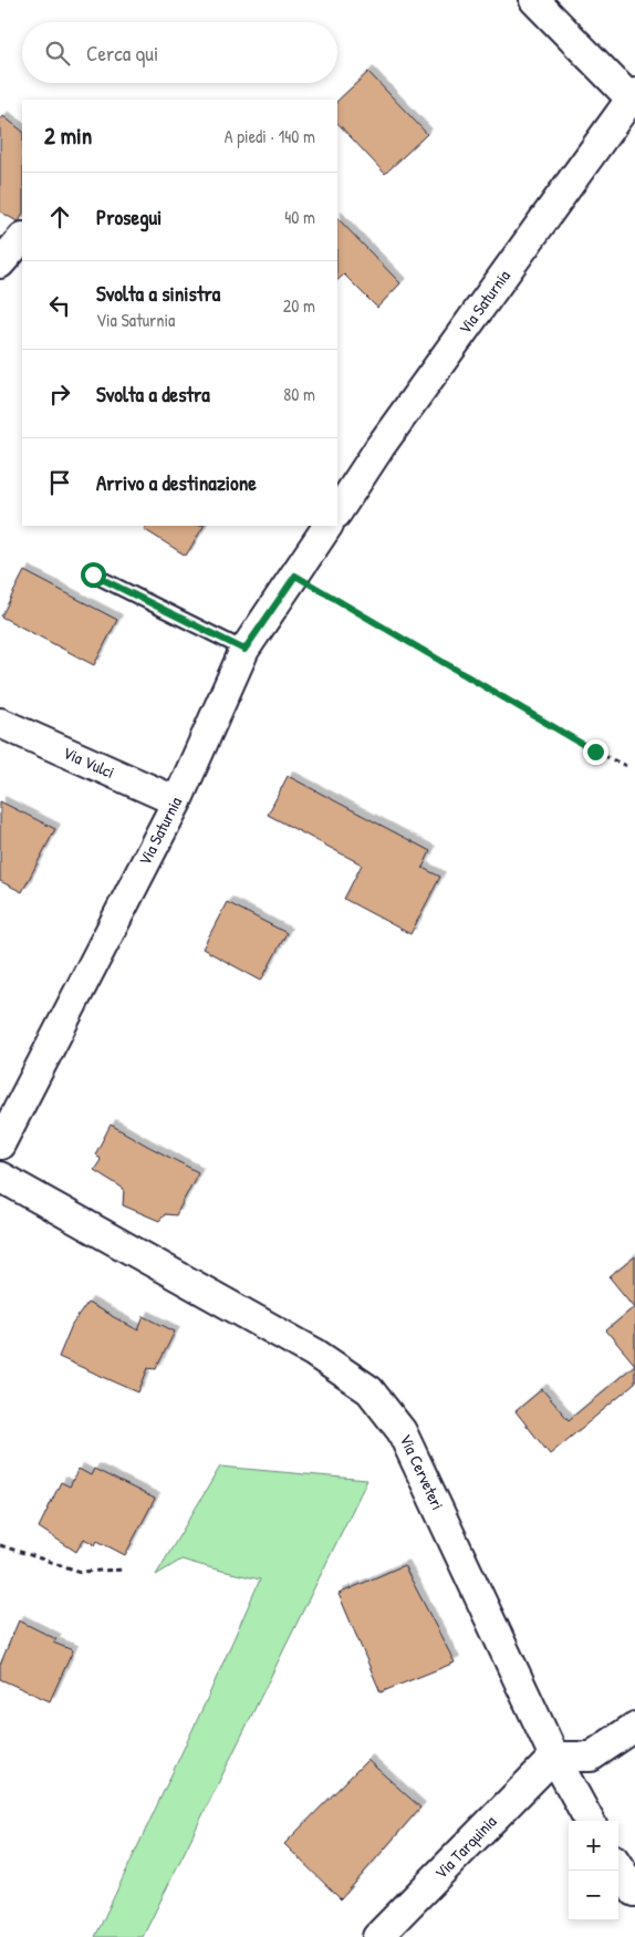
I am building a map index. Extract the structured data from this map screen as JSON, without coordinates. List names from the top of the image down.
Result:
{
  "streets": {
    "street": [
      "Via Saturnia",
      "Via Vulci",
      "Via Cerveteri",
      "Via Tarquinia"
    ]
  },
  "crossings": [
    ["Via Saturnia", "Via Vulci"],
    ["Via Cerveteri", "Via Tarquinia"]
  ],
  "page": {
    "search": "Cerca qui",
    "heading": ["2 min", "A piedi · 140 m"],
    "list": [
      ["Prosegui", "40 m"],
      ["Svolta a sinistra", "Via Saturnia", "20 m"],
      ["Svolta a destra", "80 m"],
      "Arrivo a destinazione"
    ],
    "map_buttons": ["+", "−"]
  }
}
